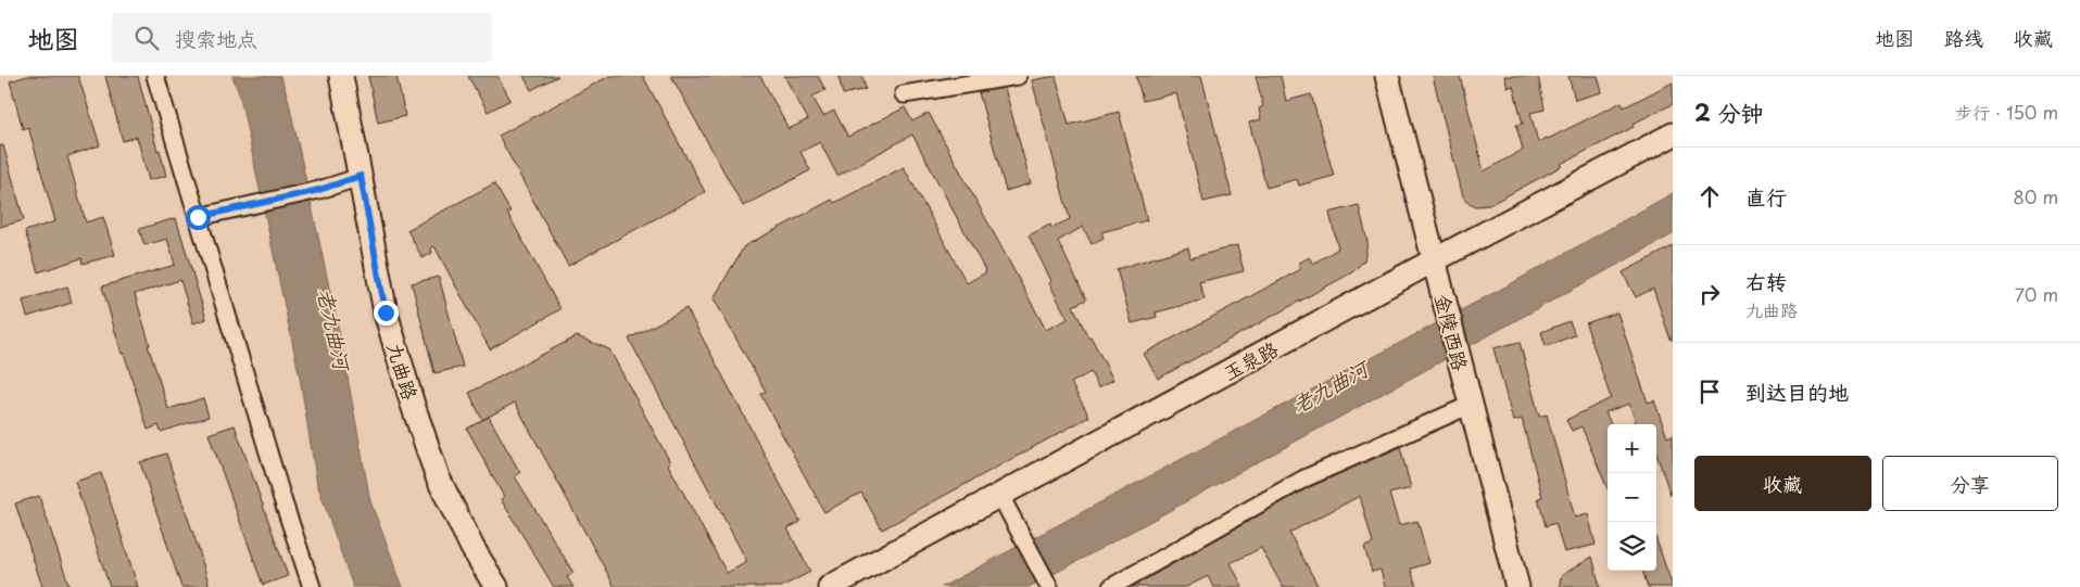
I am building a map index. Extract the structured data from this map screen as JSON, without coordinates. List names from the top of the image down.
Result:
{
  "streets": {
    "street": ["金陵西路", "玉泉路", "九曲路"]
  },
  "crossings": [
    ["金陵西路", "玉泉路"]
  ],
  "water": ["老九曲河"],
  "page": {
    "header": "地图",
    "search": "搜索地点",
    "nav": ["地图", "路线", "收藏"],
    "heading": ["2 分钟", "步行 · 150 m"],
    "list": [
      ["直行", "80 m"],
      ["右转", "九曲路", "70 m"],
      "到达目的地"
    ],
    "map_buttons": ["+", "−"],
    "buttons": ["收藏", "分享"]
  }
}
